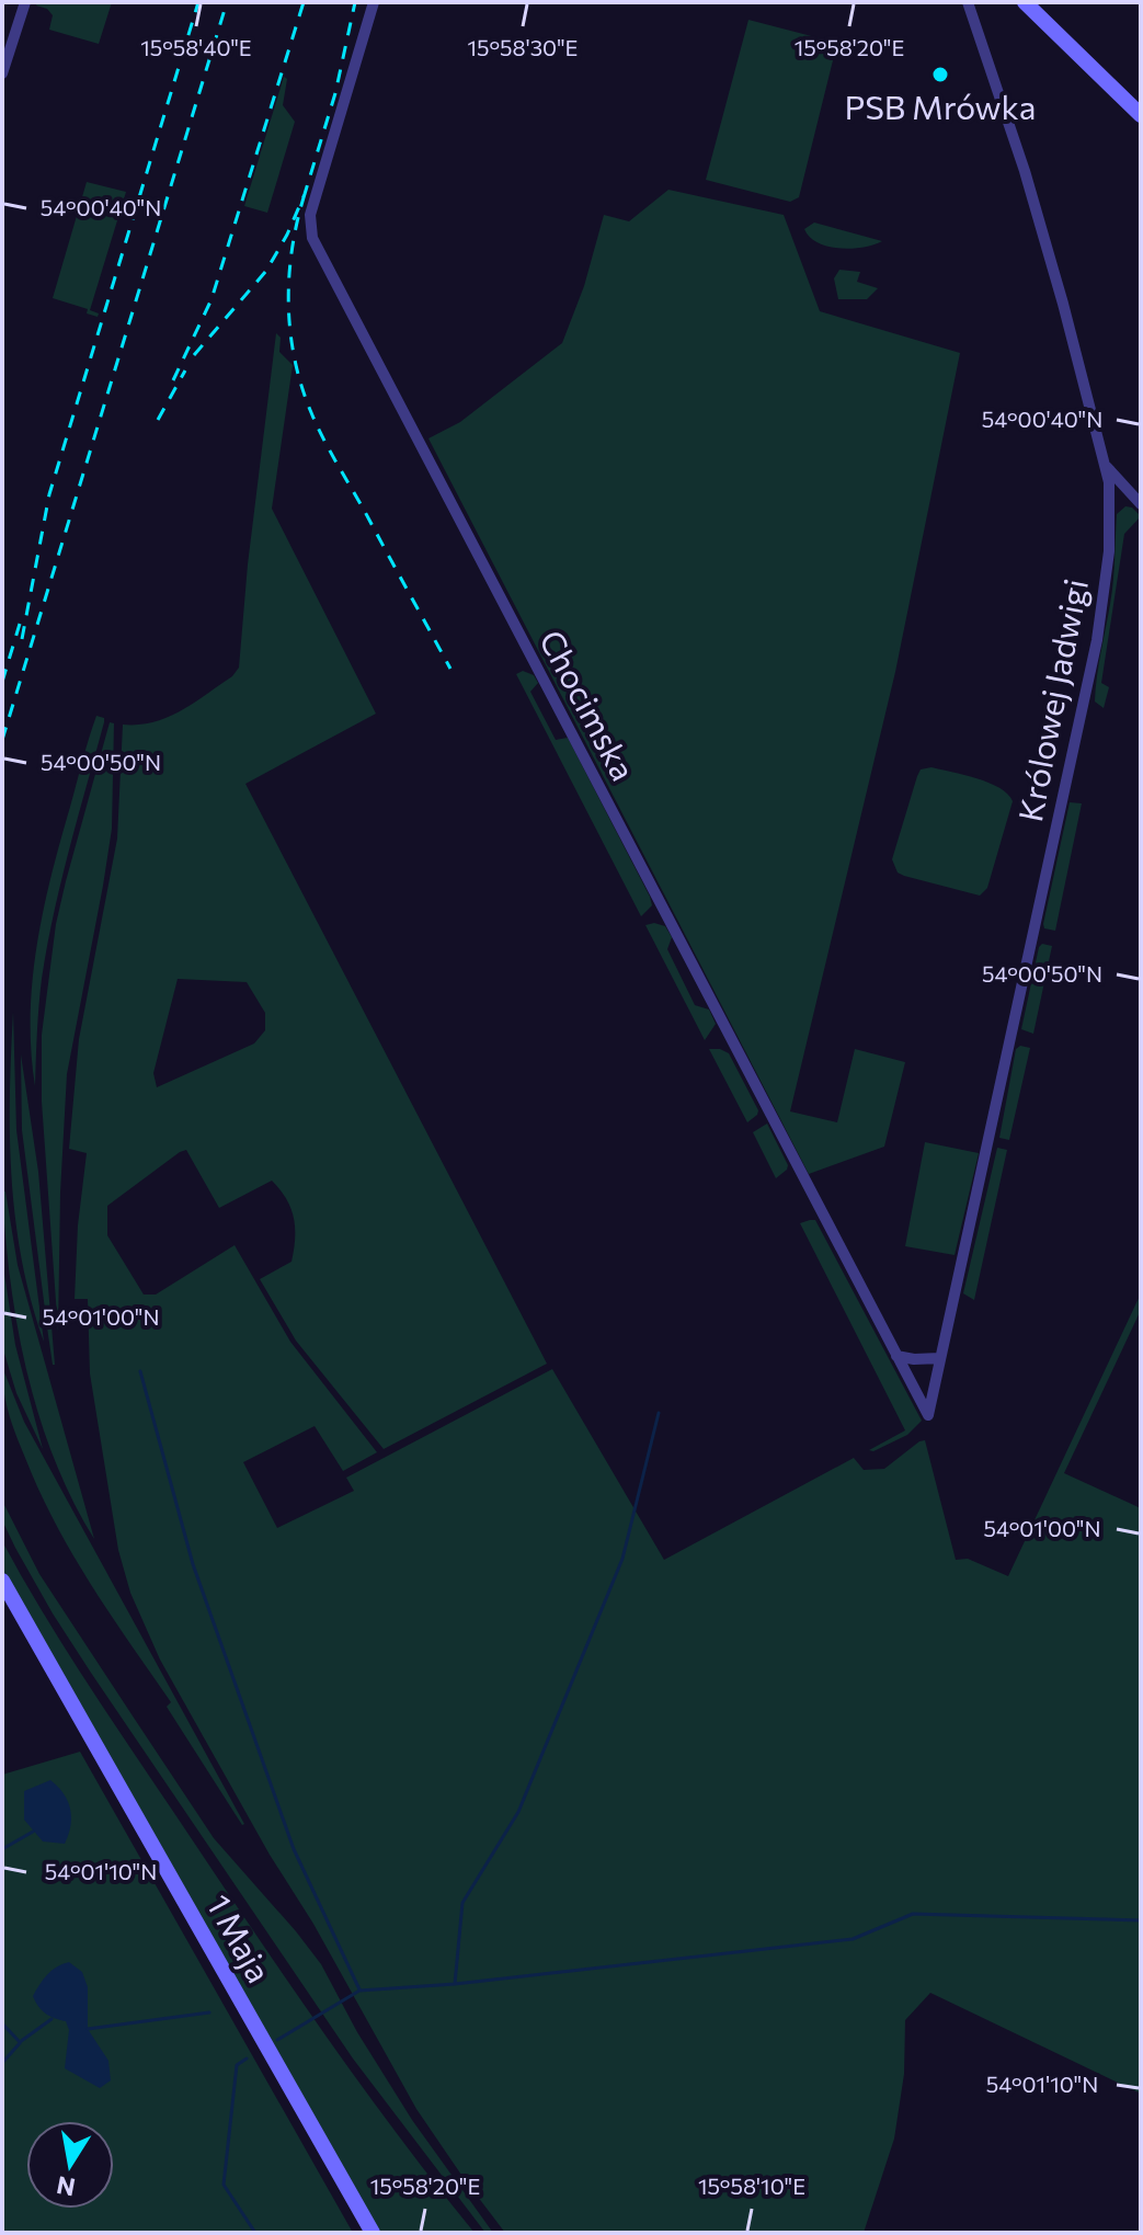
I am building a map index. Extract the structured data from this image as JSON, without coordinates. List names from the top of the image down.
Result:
{
  "streets": {
    "street": ["Królowej Jadwigi", "Chocimska", "1 Maja"]
  },
  "crossings": [
    ["Królowej Jadwigi", "Chocimska"]
  ],
  "places": ["PSB Mrówka"],
  "north": "bottom",
  "coordinates": [
    "15°58'40\"E",
    "15°58'30\"E",
    "15°58'20\"E",
    "54°00'40\"N",
    "54°00'50\"N",
    "54°01'00\"N",
    "54°01'10\"N",
    "15°58'10\"E"
  ]
}
